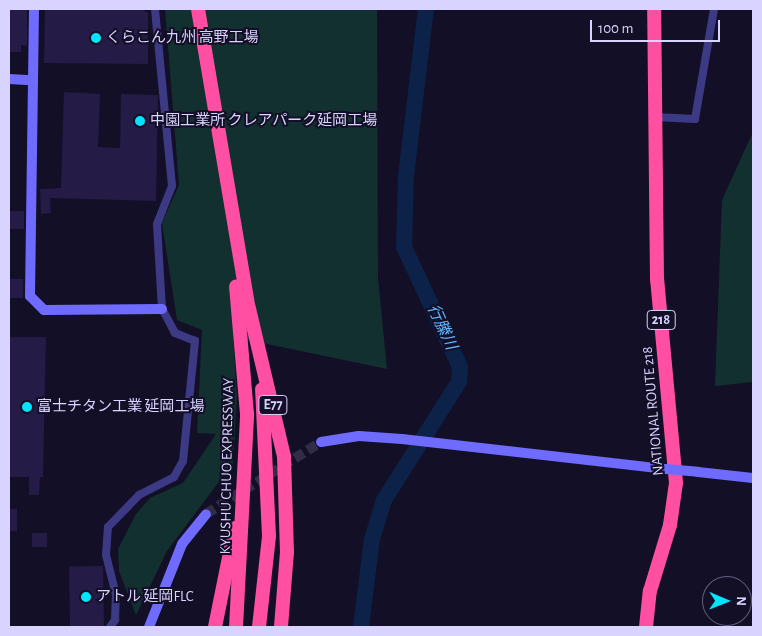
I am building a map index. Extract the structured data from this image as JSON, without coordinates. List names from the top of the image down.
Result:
{
  "streets": {
    "highway": [
      "218",
      "E77",
      "NATIONAL ROUTE 218",
      "KYUSHU CHUO EXPRESSWAY"
    ]
  },
  "water": ["行縢川"],
  "places": [
    "くらこん九州 高野工場",
    "中園工業所 クレアパーク延岡工場",
    "富士チタン工業 延岡工場",
    "アトル 延岡FLC"
  ],
  "scale_bar": "100 m",
  "north": "right"
}
